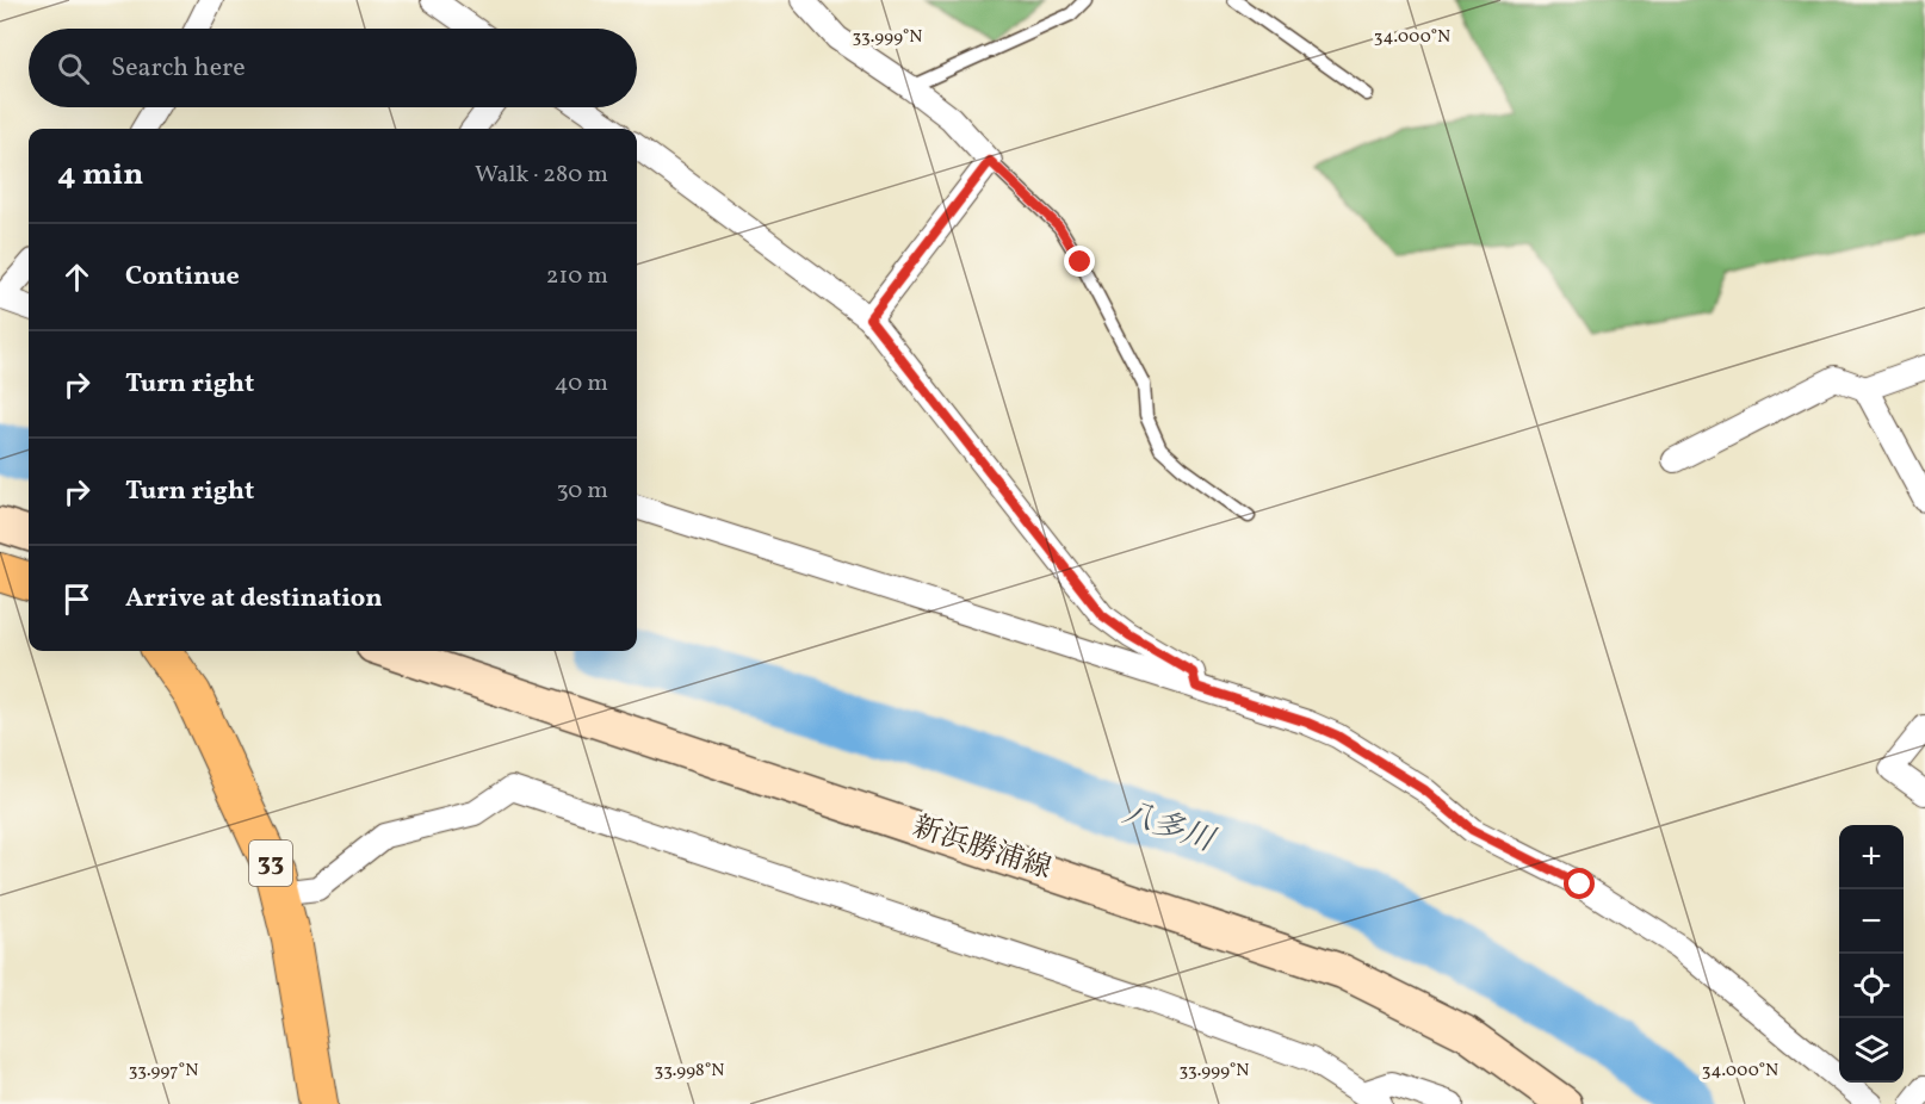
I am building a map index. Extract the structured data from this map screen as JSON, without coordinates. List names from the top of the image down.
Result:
{
  "streets": {
    "main road": ["新浜勝浦線", "33"]
  },
  "water": ["八多川"],
  "page": {
    "search": "Search here",
    "heading": ["4 min", "Walk · 280 m"],
    "list": [
      ["Continue", "210 m"],
      ["Turn right", "40 m"],
      ["Turn right", "30 m"],
      "Arrive at destination"
    ],
    "map_buttons": ["+", "−"]
  },
  "coordinates": [
    "33.999°N",
    "34.000°N",
    "33.997°N",
    "33.998°N"
  ]
}
